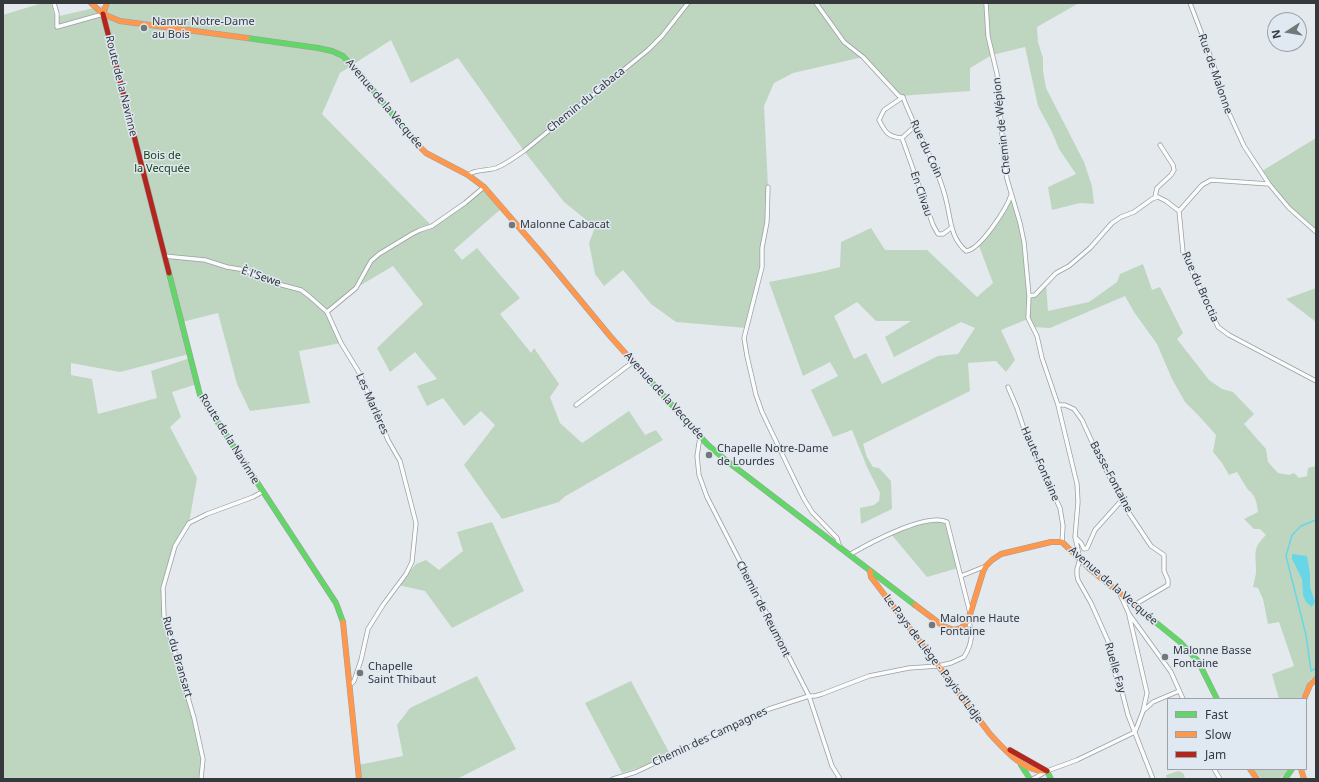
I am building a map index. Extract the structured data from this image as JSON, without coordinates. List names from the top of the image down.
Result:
{
  "streets": {
    "main road": ["Route de la Navinne", "Avenue de la Vecquée", "Le Pays de Liège - Payis d'Lîdje"],
    "street": [
      "Rue de Malonne",
      "Chemin du Cabaca",
      "Chemin de Wépion",
      "Rue du Coin",
      "En Clivau",
      "È l'Sewe",
      "Rue du Broctia",
      "Les Marlères",
      "Haute-Fontaine",
      "Basse-Fontaine",
      "Chemin de Reumont",
      "Rue du Bransart",
      "Ruelle Fay",
      "Chemin des Campagnes"
    ]
  },
  "crossings": [
    ["Route de la Navinne", "Avenue de la Vecquée"],
    ["Route de la Navinne", "È l'Sewe"],
    ["Route de la Navinne", "Les Marlères"],
    ["Route de la Navinne", "Rue du Bransart"],
    ["Chemin du Cabaca", "Avenue de la Vecquée"],
    ["Avenue de la Vecquée", "Haute-Fontaine"],
    ["Avenue de la Vecquée", "Basse-Fontaine"],
    ["Avenue de la Vecquée", "Chemin de Reumont"],
    ["Avenue de la Vecquée", "Le Pays de Liège - Payis d'Lîdje"],
    ["Avenue de la Vecquée", "Ruelle Fay"],
    ["Avenue de la Vecquée", "Chemin des Campagnes"],
    ["Chemin de Wépion", "Rue du Coin"],
    ["Rue du Coin", "En Clivau"],
    ["È l'Sewe", "Les Marlères"],
    ["Chemin de Reumont", "Chemin des Campagnes"],
    ["Le Pays de Liège - Payis d'Lîdje", "Chemin des Campagnes"]
  ],
  "parks": ["Bois de la Vecquée"],
  "places": [
    "Namur Notre-Dame au Bois",
    "Malonne Cabacat",
    "Chapelle Notre-Dame de Lourdes",
    "Malonne Haute Fontaine",
    "Malonne Basse Fontaine",
    "Chapelle Saint Thibaut"
  ],
  "legend": ["Fast", "Slow", "Jam"],
  "north": "left"
}
